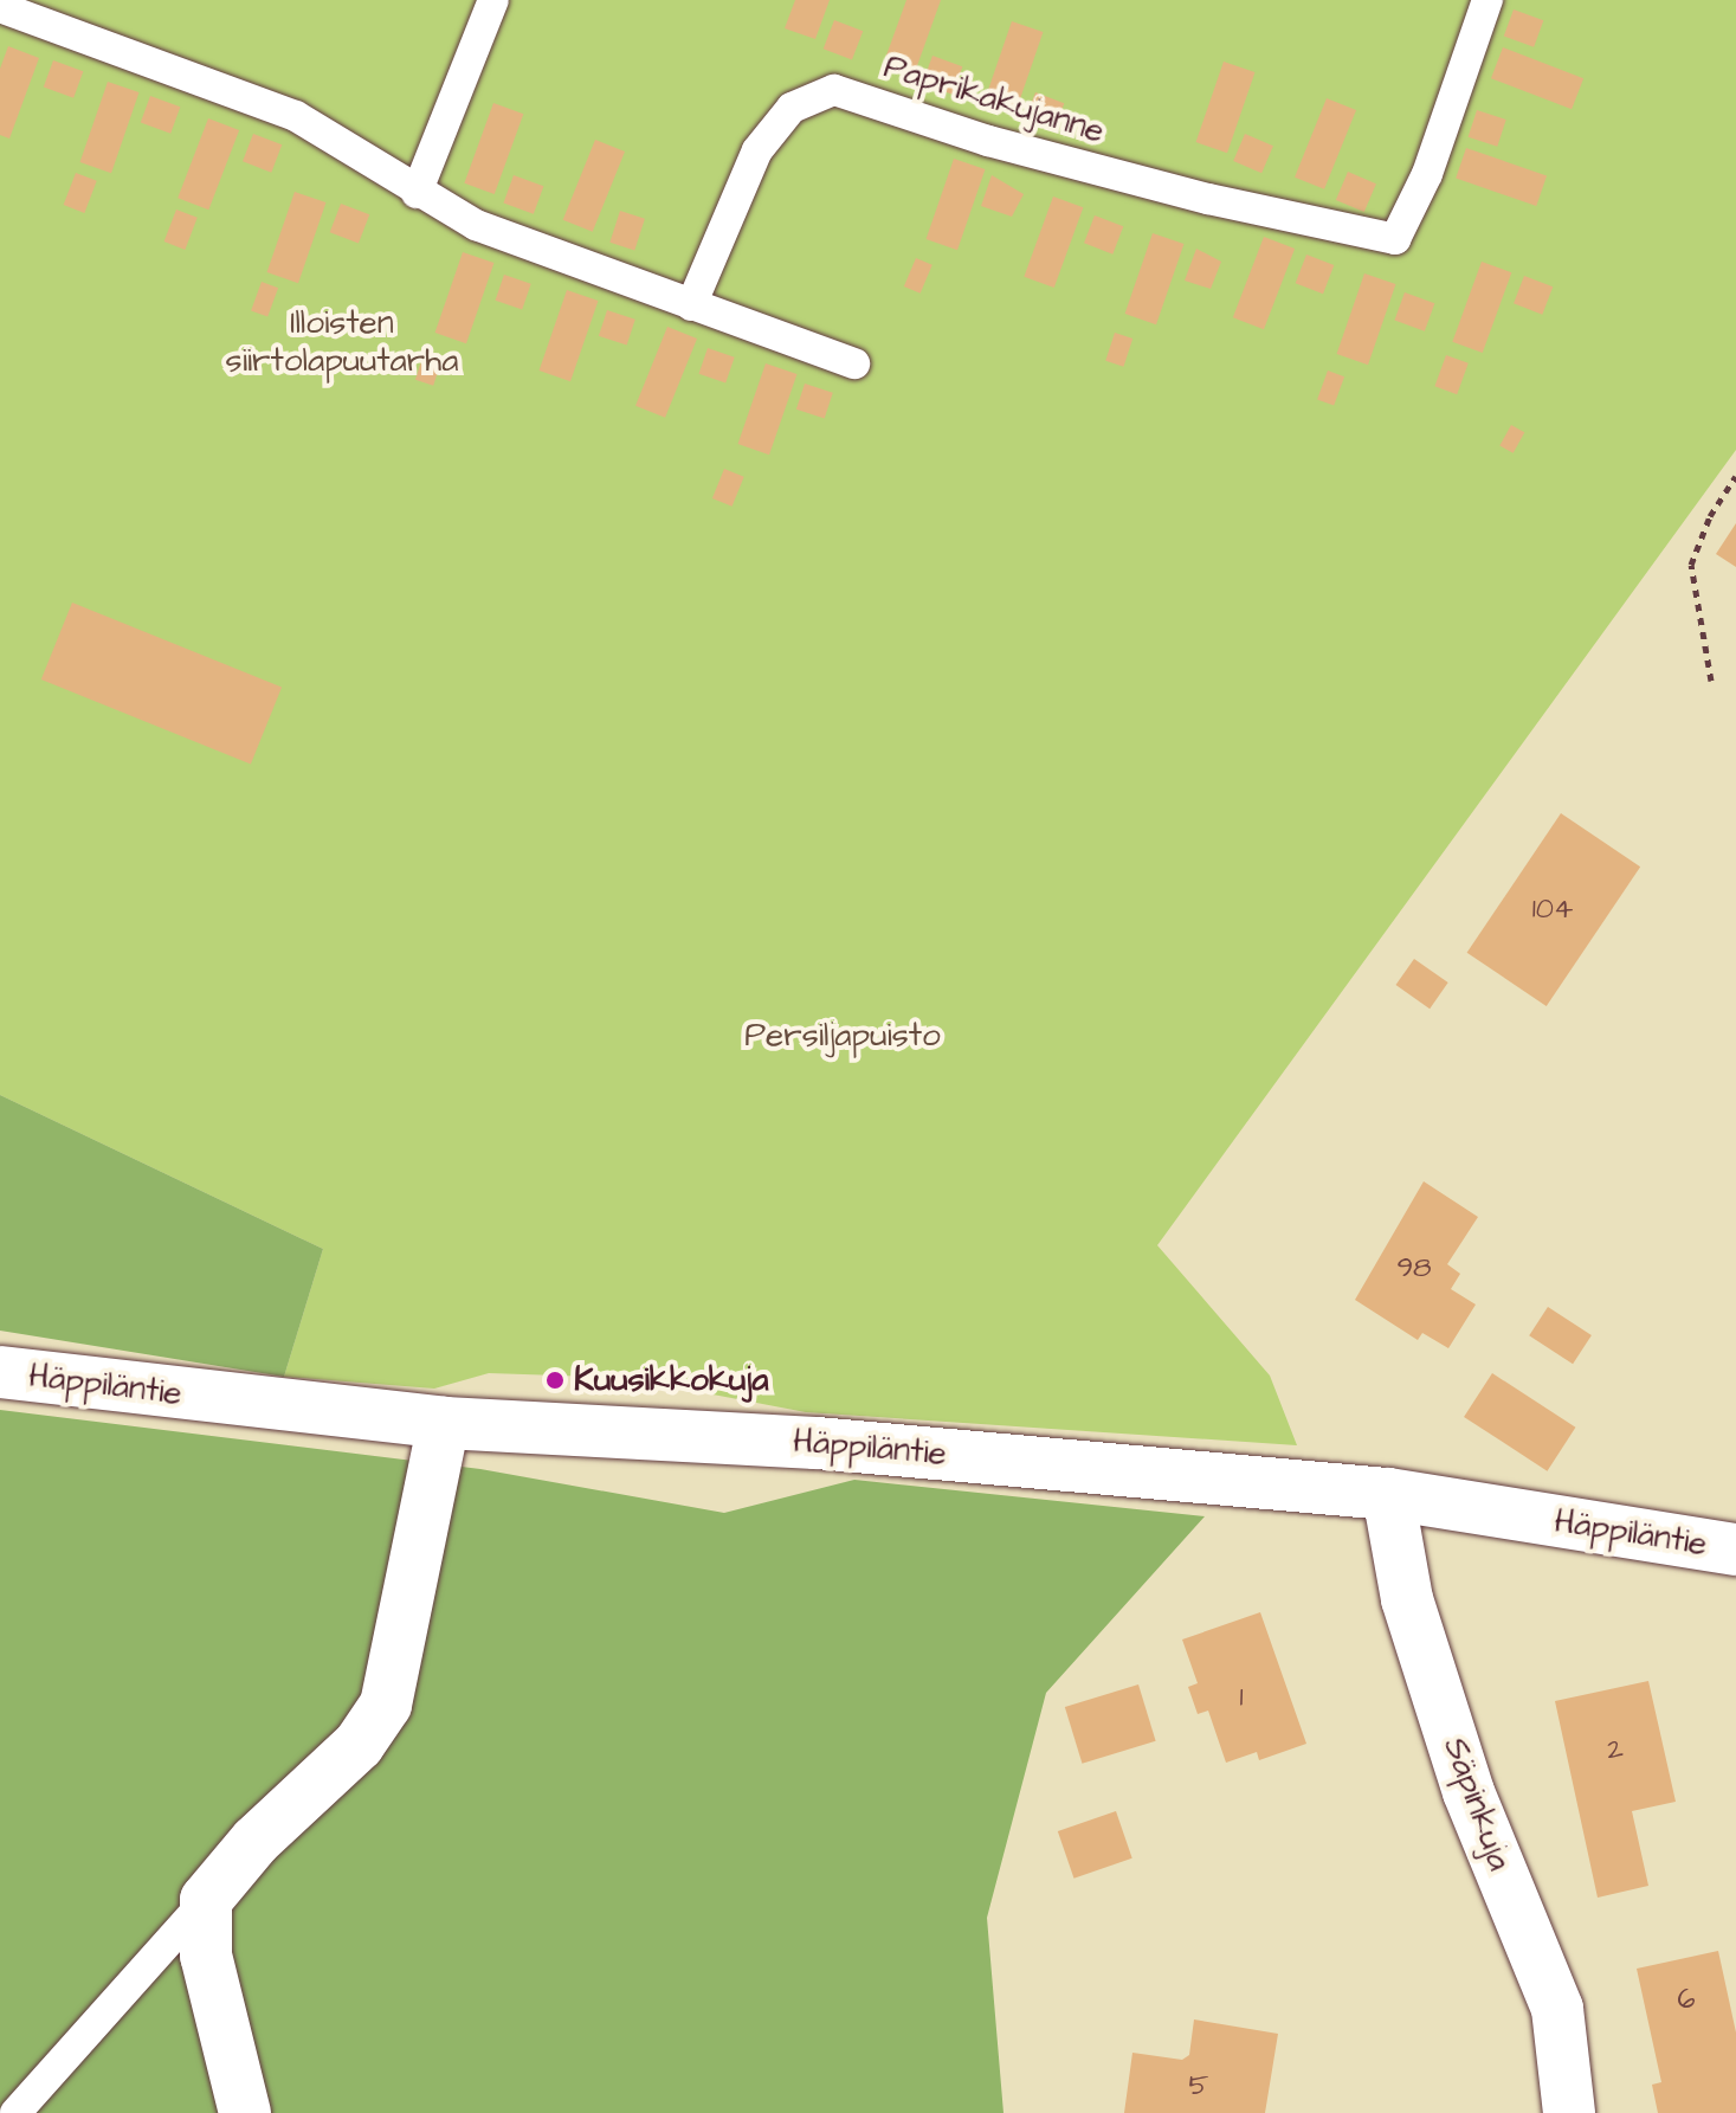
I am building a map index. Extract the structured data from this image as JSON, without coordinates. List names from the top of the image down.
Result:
{
  "streets": {
    "street": ["Häppiläntie", "Säpinkuja"],
    "lane": ["Paprikakujanne"]
  },
  "crossings": [
    ["Häppiläntie", "Säpinkuja"]
  ],
  "parks": ["Illoisten siirtolapuutarha", "Persiljapuisto"],
  "places": ["Kuusikkokuja"],
  "house_numbers": [
    "104",
    "98",
    "1",
    "2",
    "6",
    "5"
  ]
}
